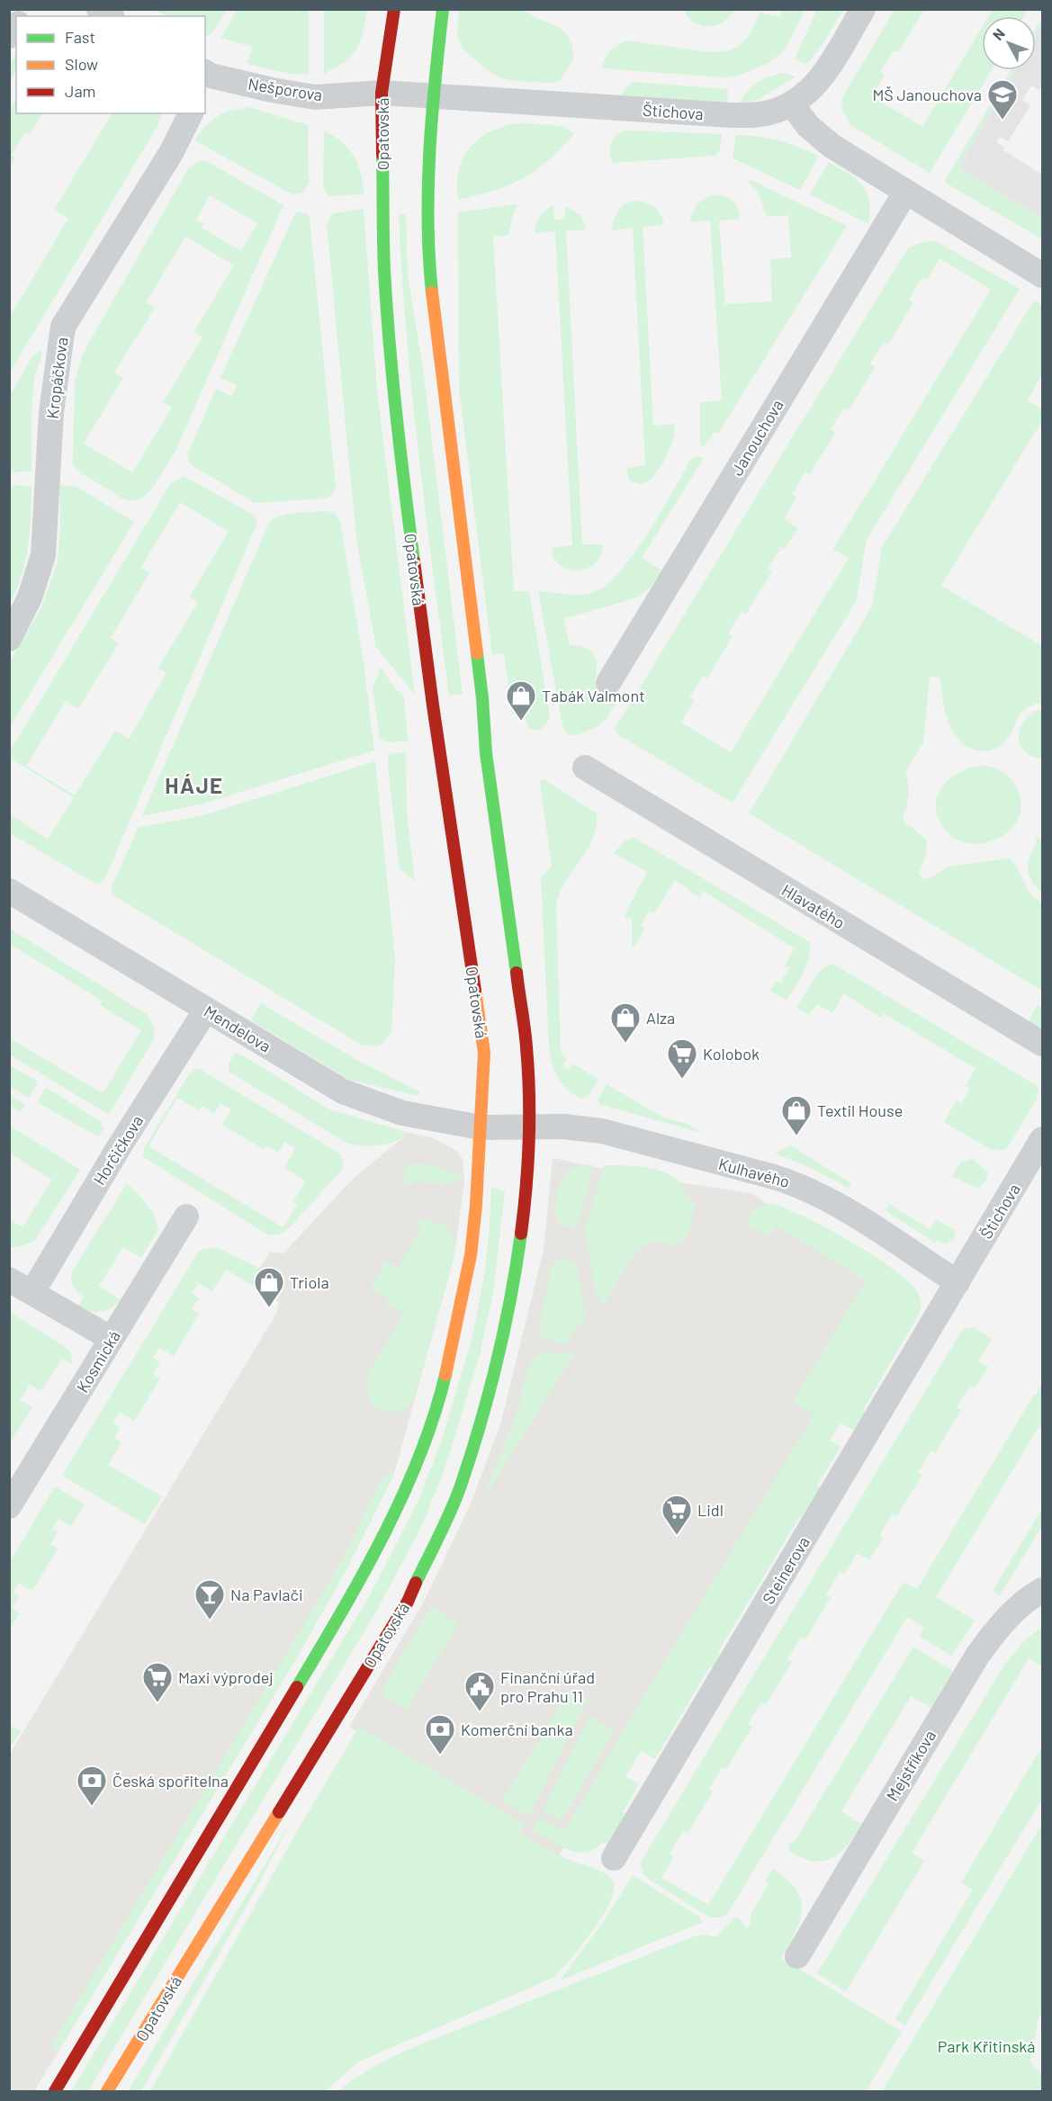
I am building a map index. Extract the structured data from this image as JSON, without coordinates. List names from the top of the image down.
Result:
{
  "streets": {
    "main road": ["Opatovská"],
    "street": [
      "Nešporova",
      "Štichova",
      "Kropáčkova",
      "Janouchova",
      "Hlavatého",
      "Mendelova",
      "Horčičkova",
      "Kulhavého",
      "Kosmická",
      "Steinerova",
      "Mejstříkova"
    ]
  },
  "crossings": [
    ["Nešporova", "Štichova"],
    ["Nešporova", "Opatovská"],
    ["Štichova", "Opatovská"],
    ["Štichova", "Kulhavého"],
    ["Štichova", "Steinerova"],
    ["Opatovská", "Mendelova"],
    ["Opatovská", "Kulhavého"],
    ["Mendelova", "Horčičkova"],
    ["Kulhavého", "Steinerova"]
  ],
  "districts": ["HÁJE"],
  "parks": ["Park Křitinská"],
  "places": {
    "school or university": ["MŠ Janouchova"],
    "shop": [
      "Tabák Valmont",
      "Alza",
      "Textil House",
      "Triola"
    ],
    "supermarket": ["Kolobok", "Lidl", "Maxi výprodej"],
    "bar": ["Na Pavlači"],
    "public building": ["Finanční úřad pro Prahu 11"],
    "bank": ["Komerční banka", "Česká spořitelna"]
  },
  "legend": ["Fast", "Slow", "Jam"],
  "north": "top left"
}
